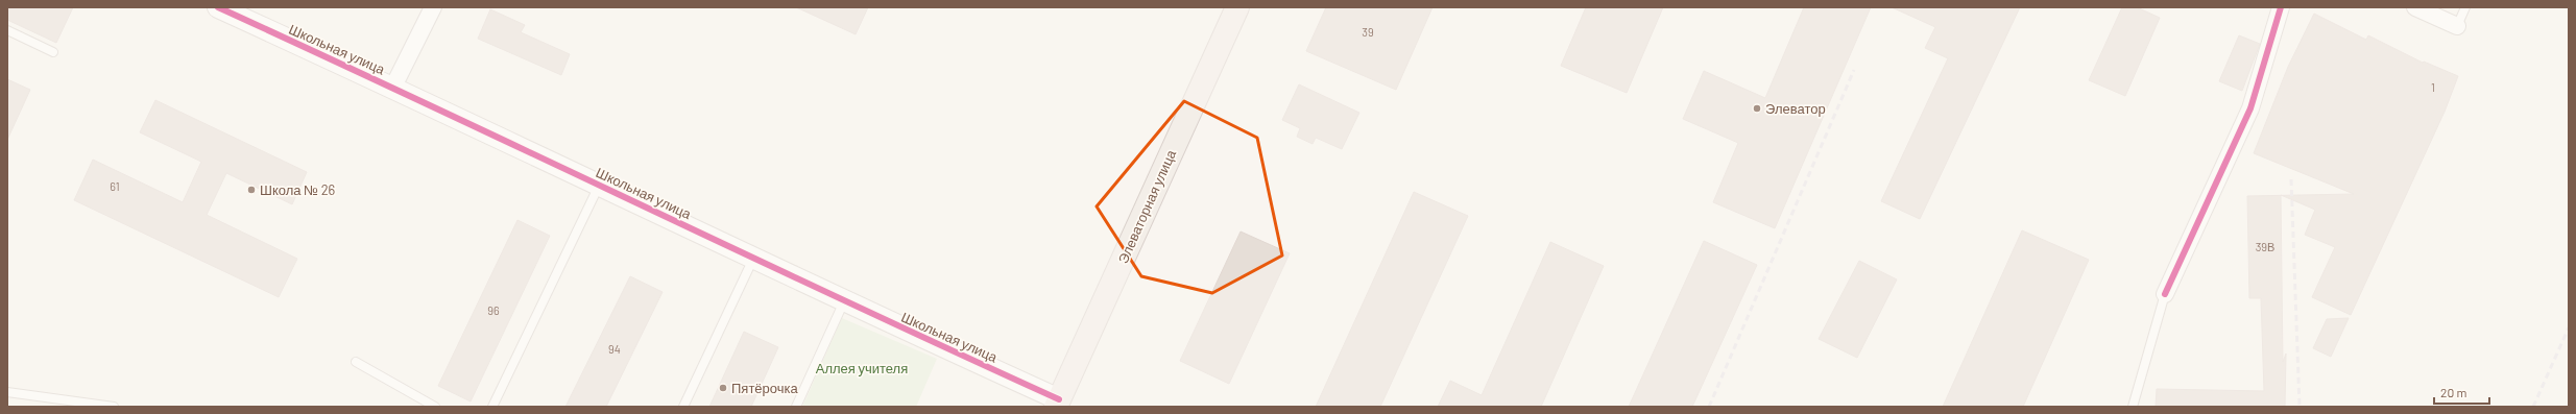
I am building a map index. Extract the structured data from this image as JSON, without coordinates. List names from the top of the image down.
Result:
{
  "streets": {
    "main road": ["Элеваторная улица"],
    "street": ["Школьная улица"]
  },
  "crossings": [
    ["Школьная улица", "Элеваторная улица"]
  ],
  "parks": ["Аллея учителя"],
  "places": ["Элеватор", "Школа № 26", "Пятёрочка"],
  "house_numbers": [
    "39",
    "1",
    "61",
    "39В",
    "96",
    "94"
  ],
  "scale_bar": "20 m"
}
